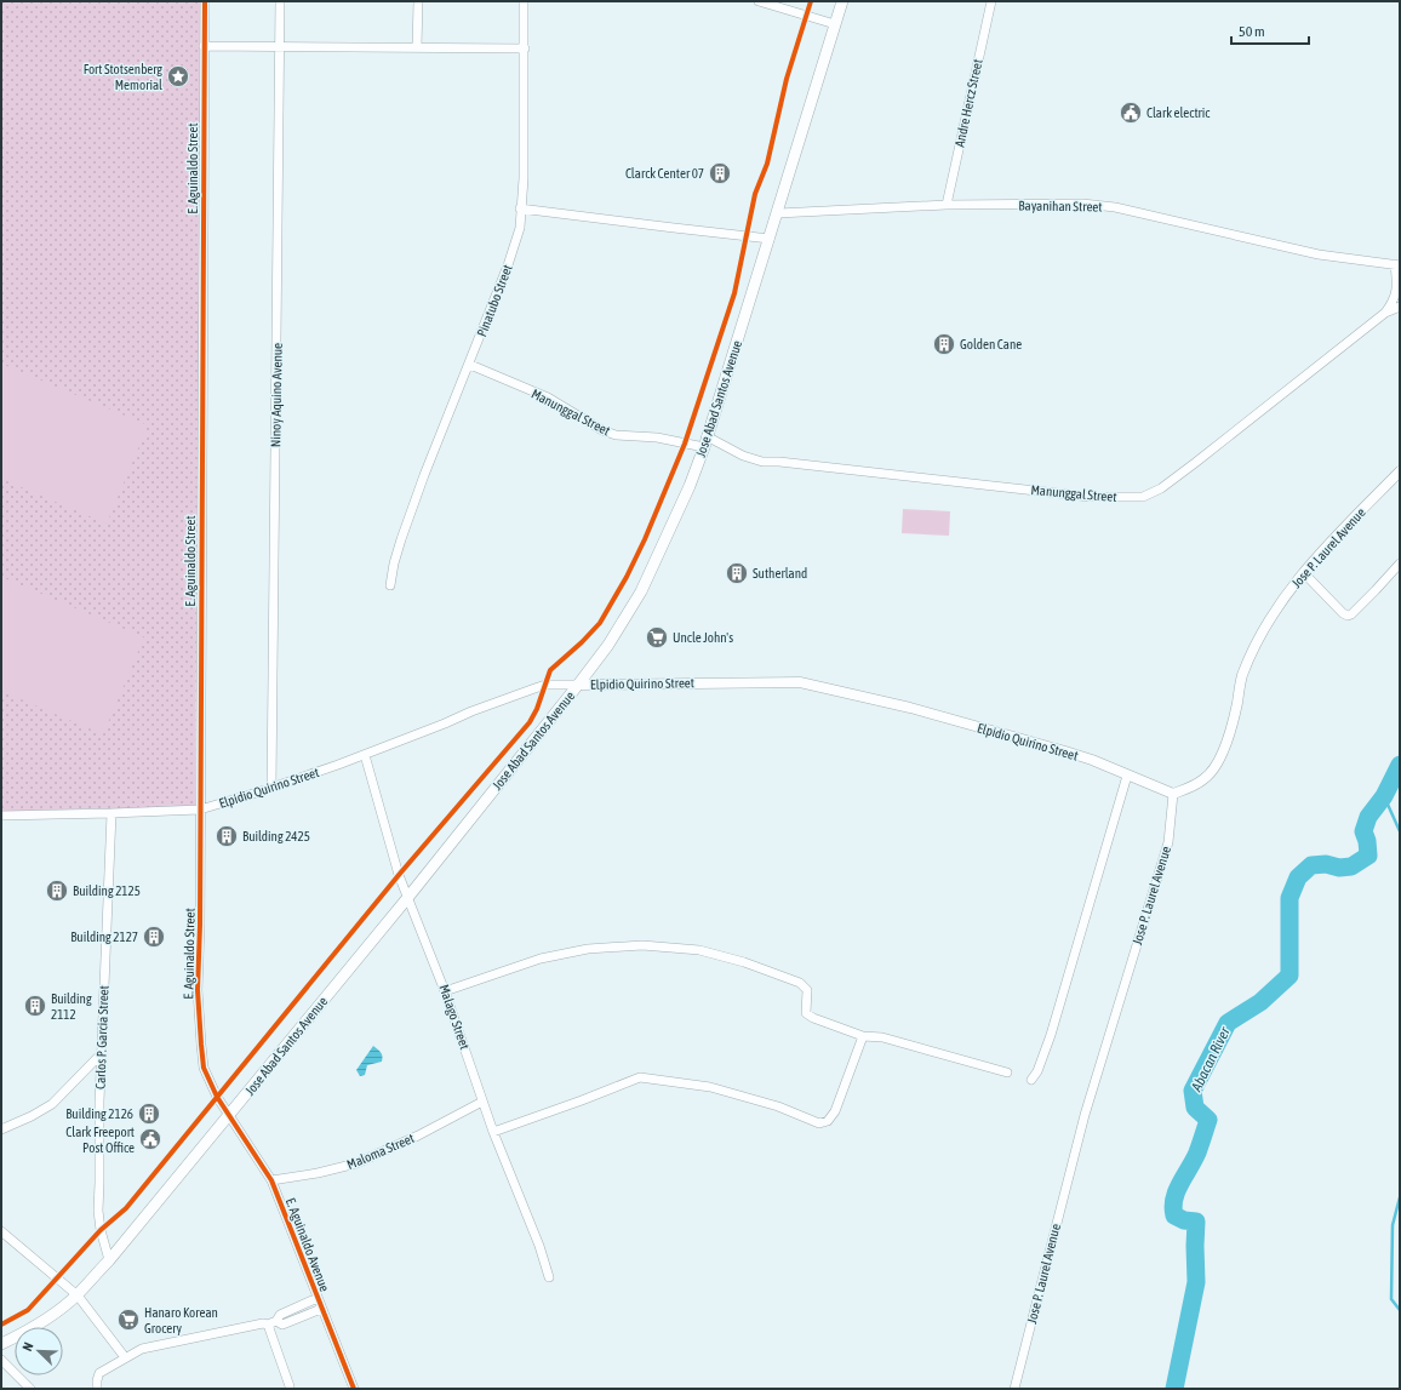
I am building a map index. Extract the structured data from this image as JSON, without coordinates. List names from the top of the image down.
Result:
{
  "streets": {
    "main road": ["Jose Abad Santos Avenue"],
    "street": [
      "Andre Hercz Street",
      "E. Aguinaldo Street",
      "Bayanihan Street",
      "Pinatubo Street",
      "Ninoy Aquino Avenue",
      "Manunggal Street",
      "Jose P. Laurel Avenue",
      "Elpidio Quirino Street",
      "Malago Street",
      "Carlos P. Garcia Street",
      "Maloma Street",
      "E. Aguinaldo Avenue"
    ]
  },
  "crossings": [
    ["Andre Hercz Street", "Bayanihan Street"],
    ["E. Aguinaldo Street", "Jose Abad Santos Avenue"],
    ["E. Aguinaldo Street", "Elpidio Quirino Street"],
    ["E. Aguinaldo Street", "E. Aguinaldo Avenue"],
    ["Bayanihan Street", "Jose Abad Santos Avenue"],
    ["Bayanihan Street", "Manunggal Street"],
    ["Pinatubo Street", "Manunggal Street"],
    ["Ninoy Aquino Avenue", "Elpidio Quirino Street"],
    ["Jose Abad Santos Avenue", "Manunggal Street"],
    ["Jose Abad Santos Avenue", "Elpidio Quirino Street"],
    ["Jose Abad Santos Avenue", "Malago Street"],
    ["Jose Abad Santos Avenue", "Carlos P. Garcia Street"],
    ["Jose Abad Santos Avenue", "E. Aguinaldo Avenue"],
    ["Jose P. Laurel Avenue", "Elpidio Quirino Street"],
    ["Elpidio Quirino Street", "Malago Street"],
    ["Elpidio Quirino Street", "Carlos P. Garcia Street"],
    ["Malago Street", "Maloma Street"],
    ["Maloma Street", "E. Aguinaldo Avenue"]
  ],
  "water": ["Abacan River"],
  "places": {
    "place": ["Fort Stotsenberg Memorial"],
    "public building": ["Clark electric", "Clark Freeport Post Office"],
    "building": [
      "Clarck Center 07",
      "Golden Cane",
      "Sutherland",
      "Building 2425",
      "Building 2125",
      "Building 2127",
      "Building 2112",
      "Building 2126"
    ],
    "supermarket": ["Uncle John's", "Hanaro Korean Grocery"]
  },
  "scale_bar": "50 m",
  "north": "top left"
}
